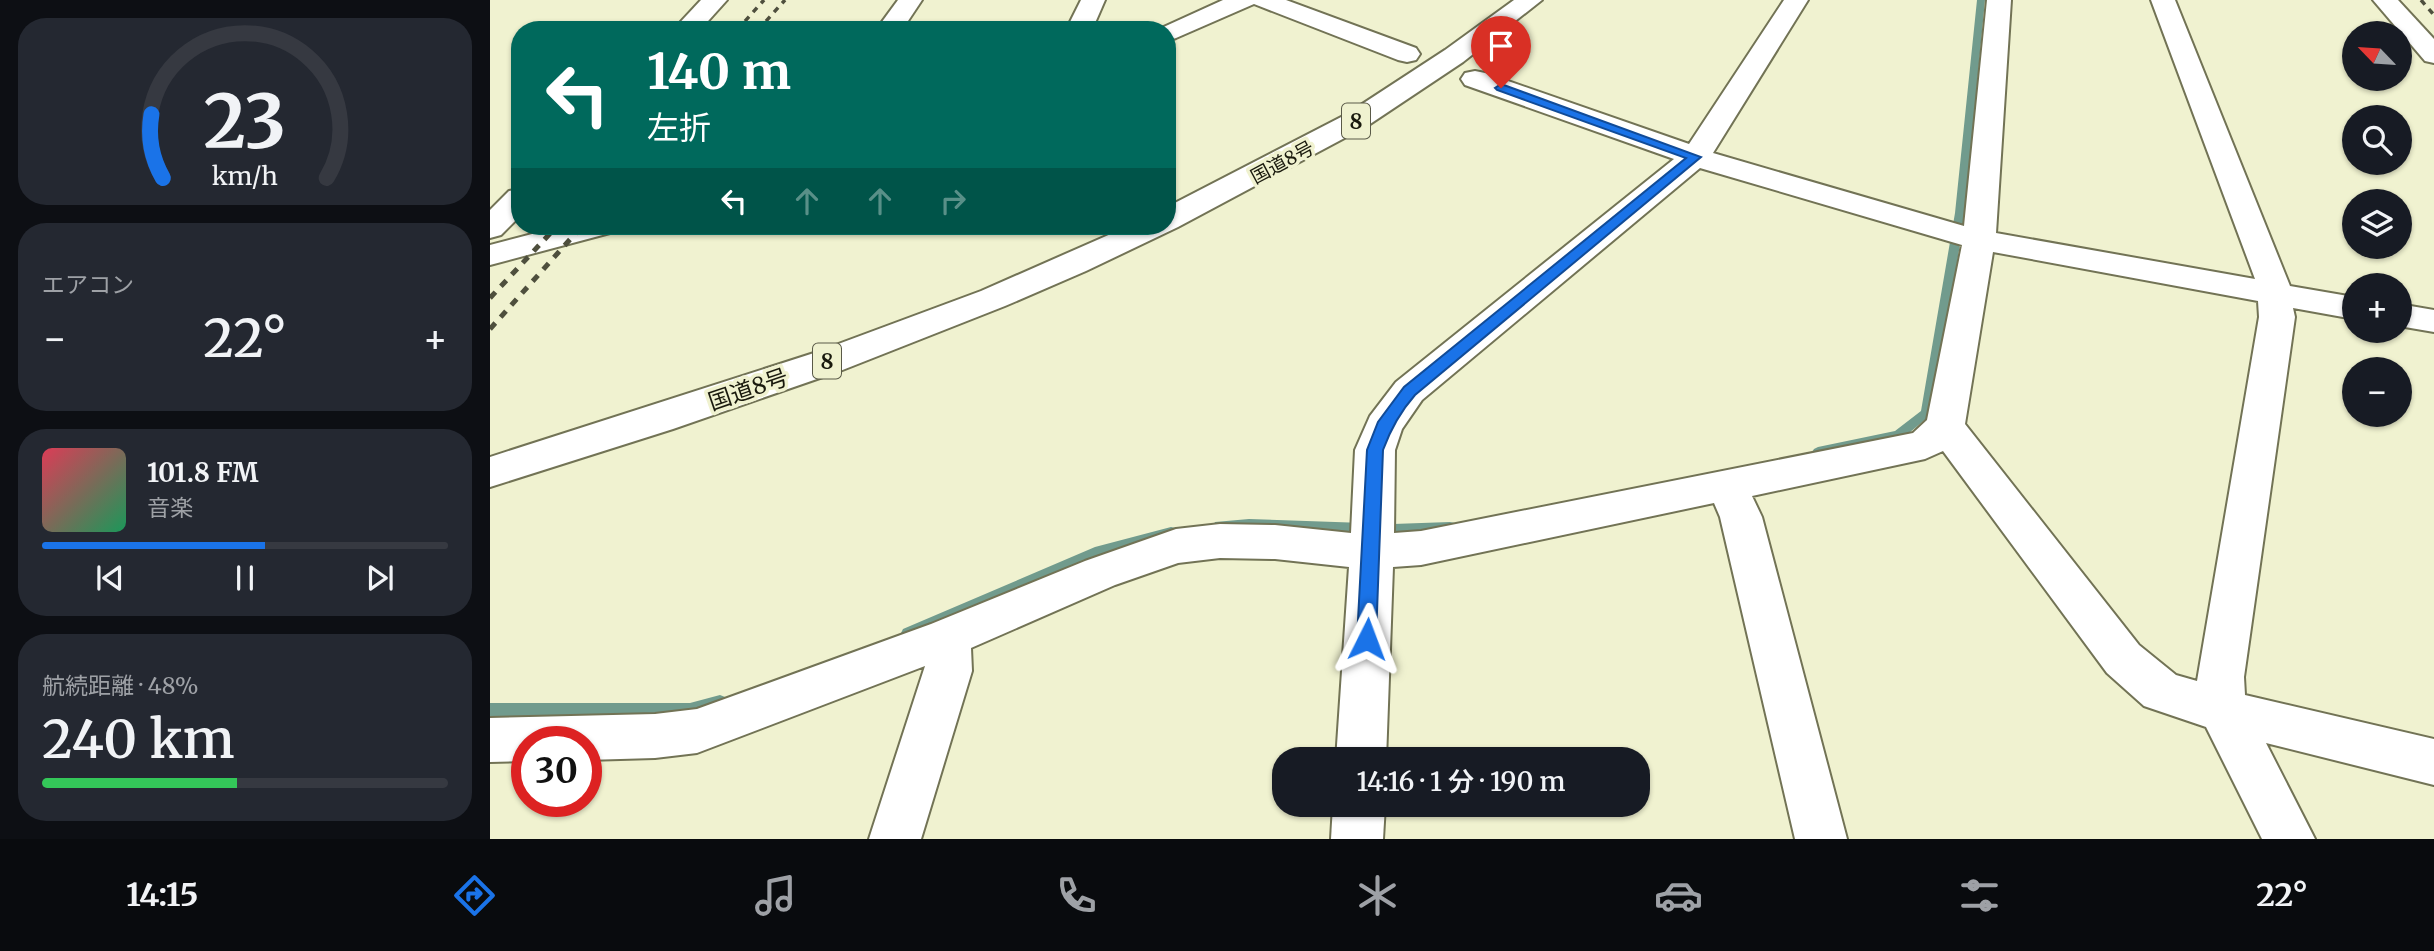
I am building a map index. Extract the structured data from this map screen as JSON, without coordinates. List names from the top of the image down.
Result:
{
  "streets": {
    "main road": ["8", "国道8号"]
  },
  "north": "top left",
  "page": {
    "map_buttons": ["+", "−"],
    "turn": ["140 m", "左折"],
    "tile": [
      "エアコン",
      ["航続距離 · 48%", "240 km"]
    ],
    "heat": ["−", "22°", "+"],
    "song": ["101.8 FM", "音楽"],
    "limit": "30",
    "trip": "14:16 · 1 分 · 190 m",
    "tabs": ["14:15", "22°"],
    "gauge": ["23", "km/h"]
  }
}
